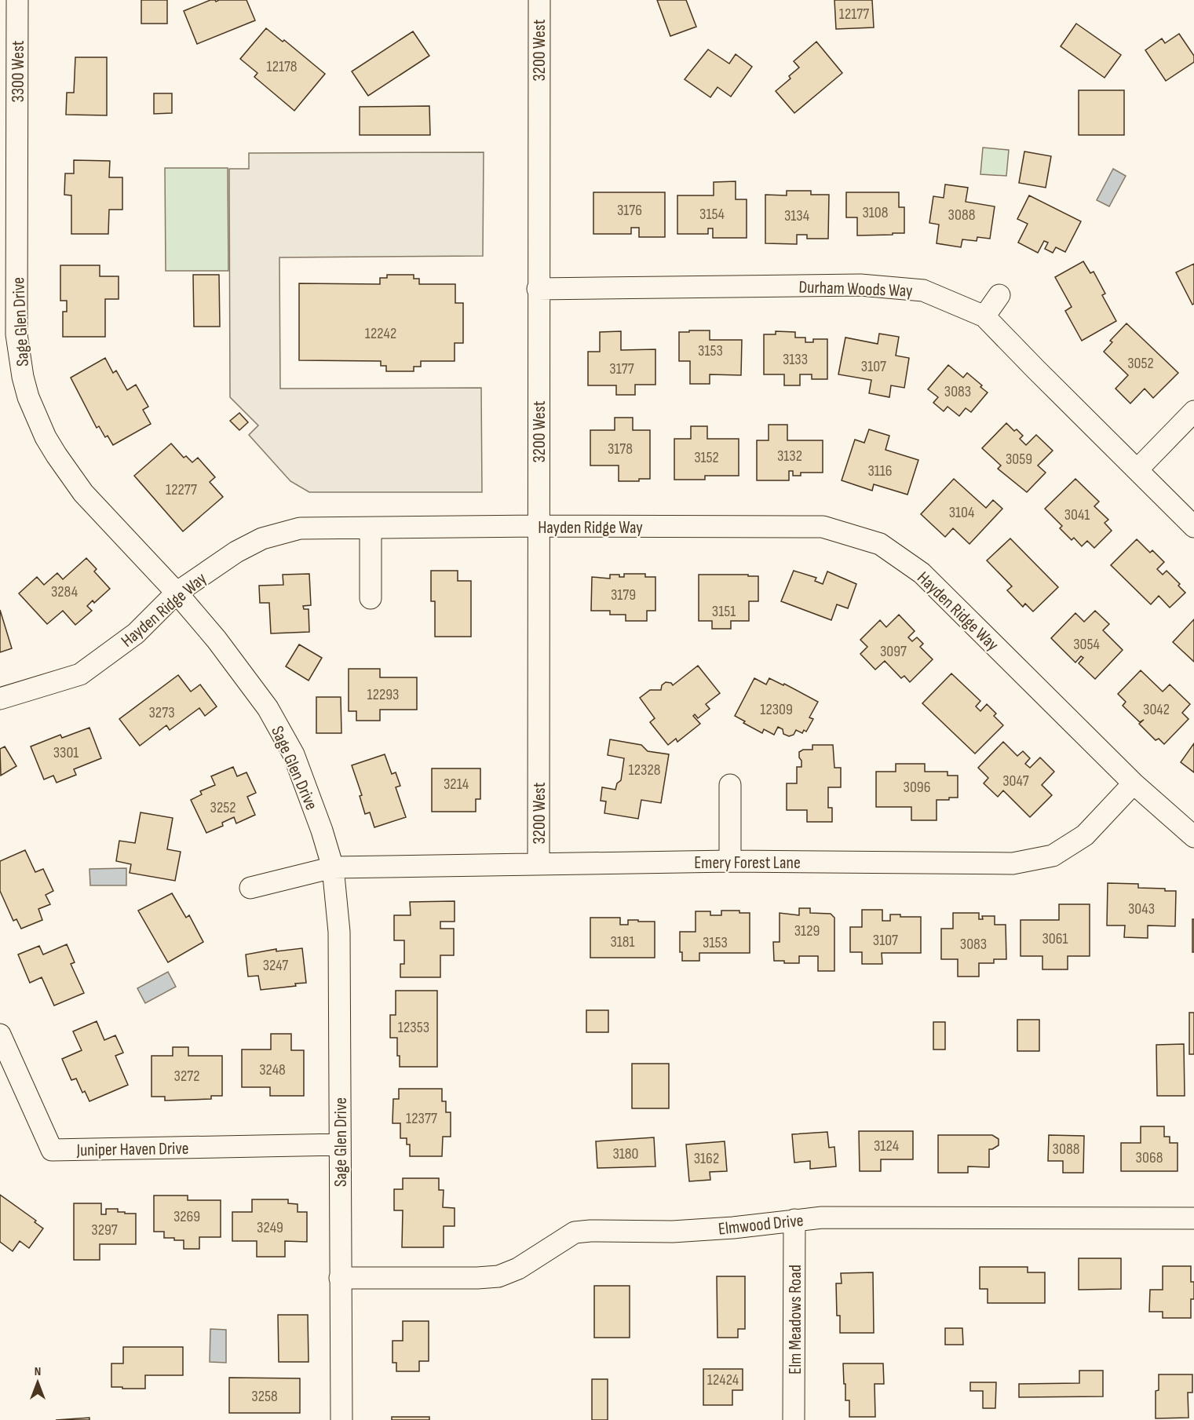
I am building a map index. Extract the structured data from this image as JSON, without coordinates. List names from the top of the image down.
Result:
{
  "streets": {
    "street": [
      "3200 West",
      "3300 West",
      "Durham Woods Way",
      "Sage Glen Drive",
      "Hayden Ridge Way",
      "Emery Forest Lane",
      "Juniper Haven Drive",
      "Elmwood Drive",
      "Elm Meadows Road"
    ]
  },
  "crossings": [
    ["3200 West", "Durham Woods Way"],
    ["3200 West", "Hayden Ridge Way"],
    ["3200 West", "Emery Forest Lane"],
    ["3300 West", "Sage Glen Drive"],
    ["Sage Glen Drive", "Hayden Ridge Way"],
    ["Sage Glen Drive", "Emery Forest Lane"],
    ["Sage Glen Drive", "Juniper Haven Drive"],
    ["Sage Glen Drive", "Elmwood Drive"],
    ["Hayden Ridge Way", "Emery Forest Lane"],
    ["Elmwood Drive", "Elm Meadows Road"]
  ],
  "house_numbers": [
    "12177",
    "12178",
    "3176",
    "3108",
    "3154",
    "3088",
    "3134",
    "12242",
    "3153",
    "3133",
    "3052",
    "3107",
    "3177",
    "3083",
    "3178",
    "3132",
    "3152",
    "3059",
    "3116",
    "12277",
    "3104",
    "3041",
    "3284",
    "3179",
    "3151",
    "3054",
    "3097",
    "12293",
    "12309",
    "3042",
    "3273",
    "3301",
    "12328",
    "3047",
    "3214",
    "3096",
    "3252",
    "3043",
    "3129",
    "3061",
    "3107",
    "3181",
    "3153",
    "3083",
    "3247",
    "12353",
    "3248",
    "3272",
    "12377",
    "3124",
    "3088",
    "3180",
    "3068",
    "3162",
    "3269",
    "3249",
    "3297",
    "12424",
    "3258"
  ],
  "north": "top"
}
